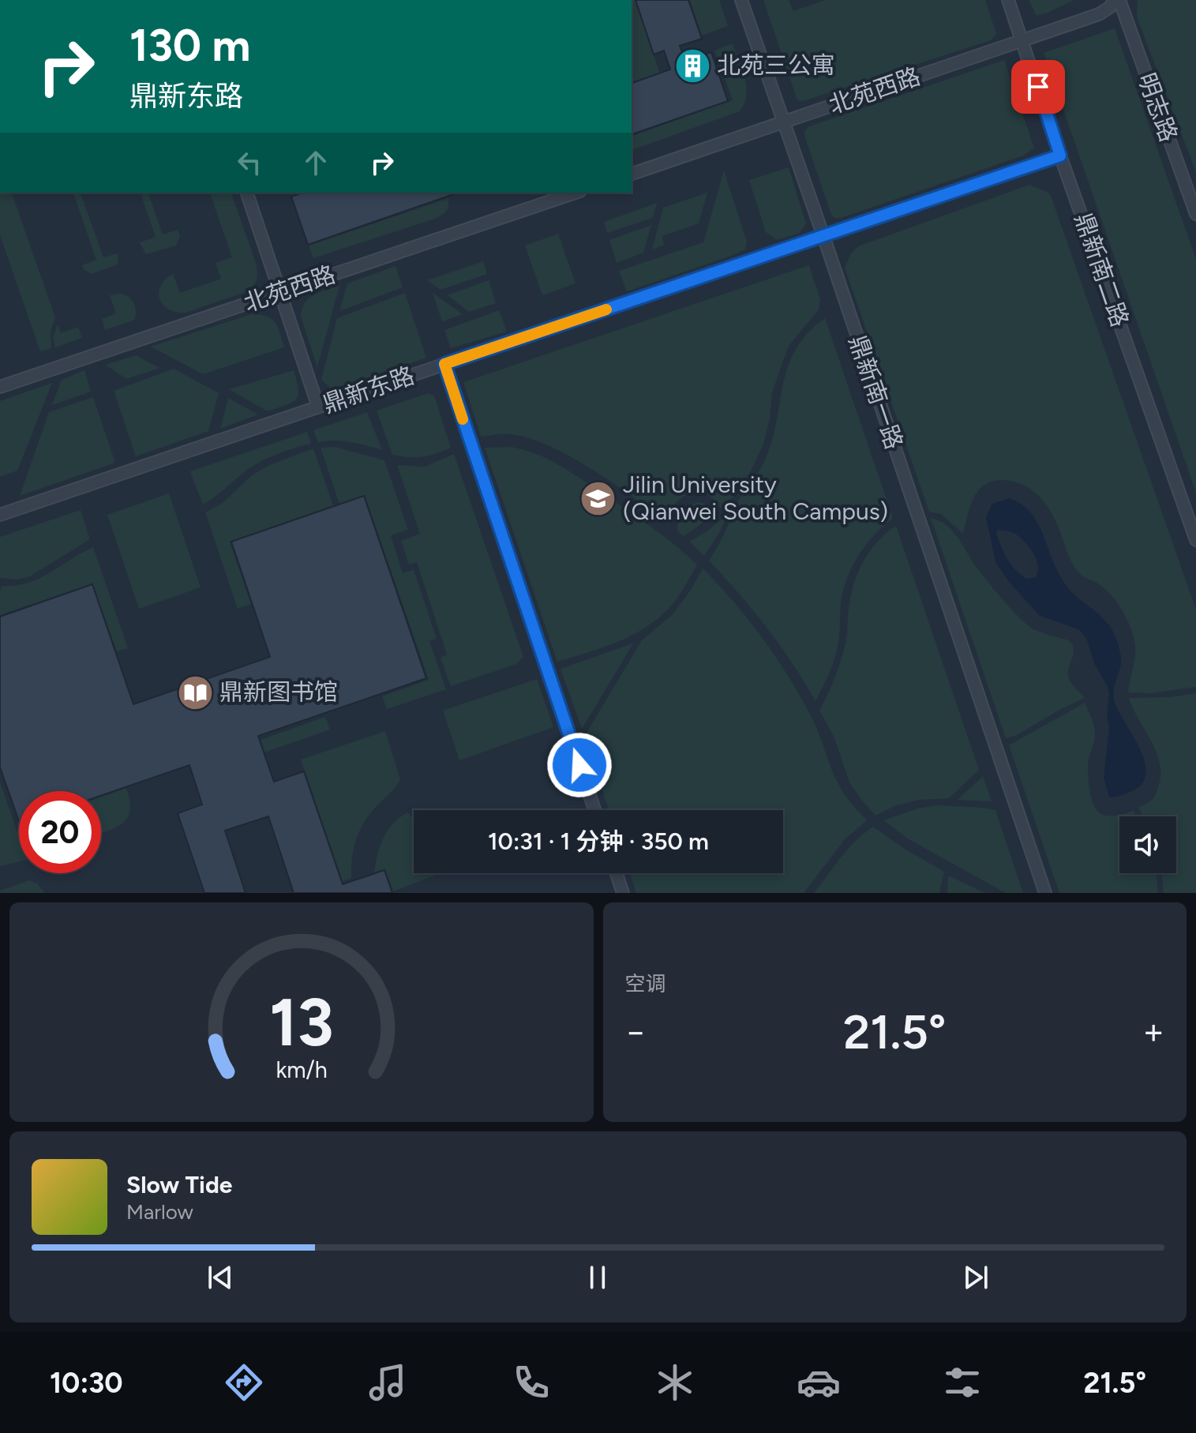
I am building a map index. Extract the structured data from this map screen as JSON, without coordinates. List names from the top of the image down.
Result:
{
  "streets": {
    "lane": [
      "北苑西路",
      "明志路",
      "鼎新南二路",
      "鼎新东路",
      "鼎新南一路"
    ]
  },
  "crossings": [
    ["北苑西路", "明志路"],
    ["北苑西路", "鼎新南二路"],
    ["北苑西路", "鼎新南一路"],
    ["鼎新南二路", "鼎新东路"],
    ["鼎新东路", "鼎新南一路"]
  ],
  "places": {
    "building": ["北苑三公寓"],
    "school or university": ["Jilin University (Qianwei South Campus)"],
    "library": ["鼎新图书馆"]
  },
  "page": {
    "turn": ["130 m", "鼎新东路"],
    "limit": "20",
    "trip": "10:31 · 1 分钟 · 350 m",
    "tile": "空调",
    "heat": ["−", "21.5°", "+"],
    "song": ["Slow Tide", "Marlow"],
    "tabs": ["10:30", "21.5°"],
    "gauge": ["13", "km/h"]
  }
}
